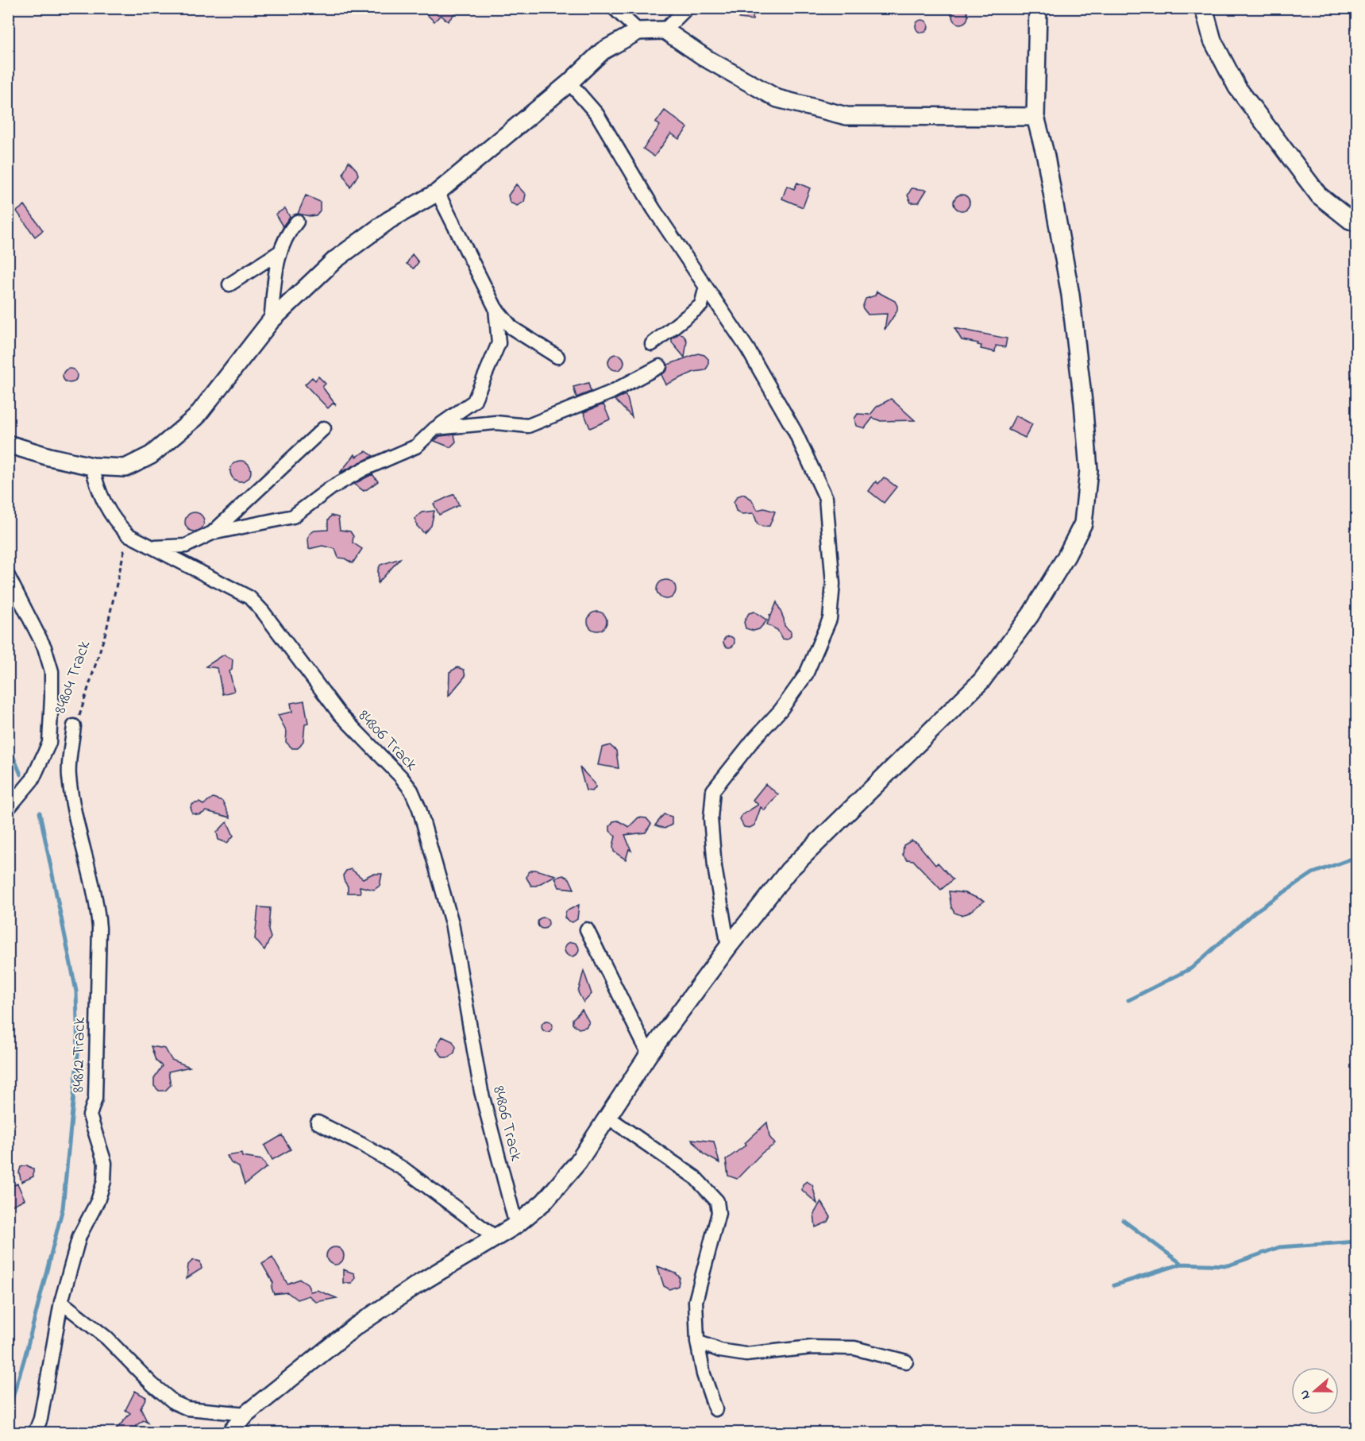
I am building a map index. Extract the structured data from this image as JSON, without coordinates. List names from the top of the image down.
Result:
{
  "streets": {
    "street": ["84806 Track", "84812 Track"],
    "path": ["84804 Track"]
  },
  "crossings": [
    ["84804 Track", "84806 Track"],
    ["84804 Track", "84812 Track"]
  ],
  "north": "left"
}
